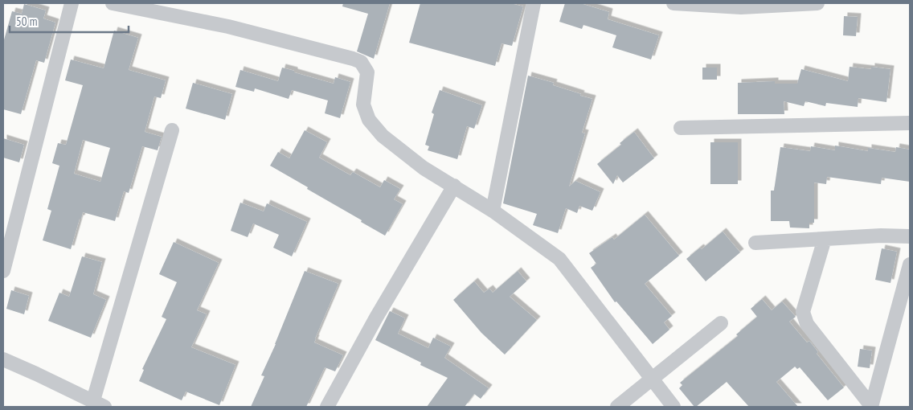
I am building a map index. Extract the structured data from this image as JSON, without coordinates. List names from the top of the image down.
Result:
{
  "scale_bar": "50 m"
}
